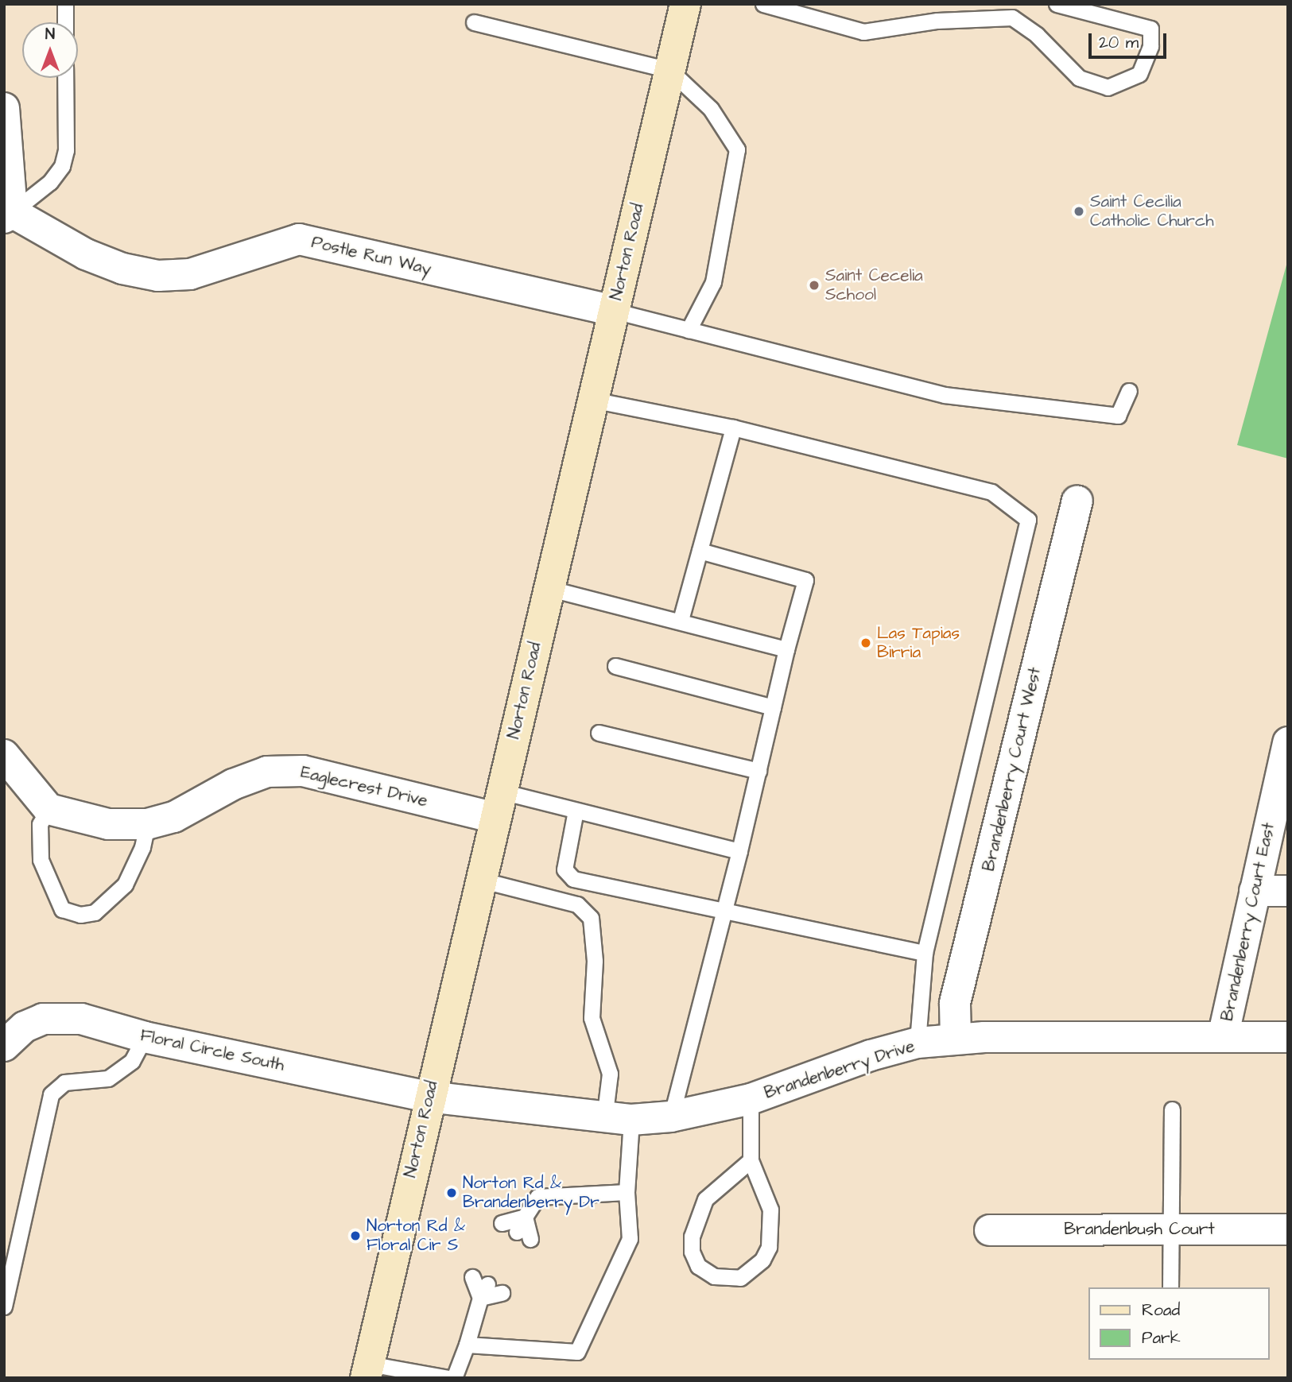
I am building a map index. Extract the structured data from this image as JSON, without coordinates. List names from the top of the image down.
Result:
{
  "streets": {
    "main road": ["Norton Road"],
    "street": [
      "Postle Run Way",
      "Brandenberry Court West",
      "Eaglecrest Drive",
      "Brandenberry Court East",
      "Floral Circle South",
      "Brandenberry Drive",
      "Brandenbush Court"
    ]
  },
  "crossings": [
    ["Norton Road", "Postle Run Way"],
    ["Norton Road", "Eaglecrest Drive"],
    ["Norton Road", "Floral Circle South"],
    ["Norton Road", "Brandenberry Drive"],
    ["Brandenberry Court West", "Brandenberry Drive"],
    ["Brandenberry Court East", "Brandenberry Drive"],
    ["Floral Circle South", "Brandenberry Drive"]
  ],
  "places": [
    "Saint Cecilia Catholic Church",
    "Saint Cecelia School",
    "Las Tapias Birria",
    "Norton Rd & Brandenberry Dr",
    "Norton Rd & Floral Cir S"
  ],
  "legend": ["Road", "Park"],
  "scale_bar": "20 m",
  "north": "top"
}
